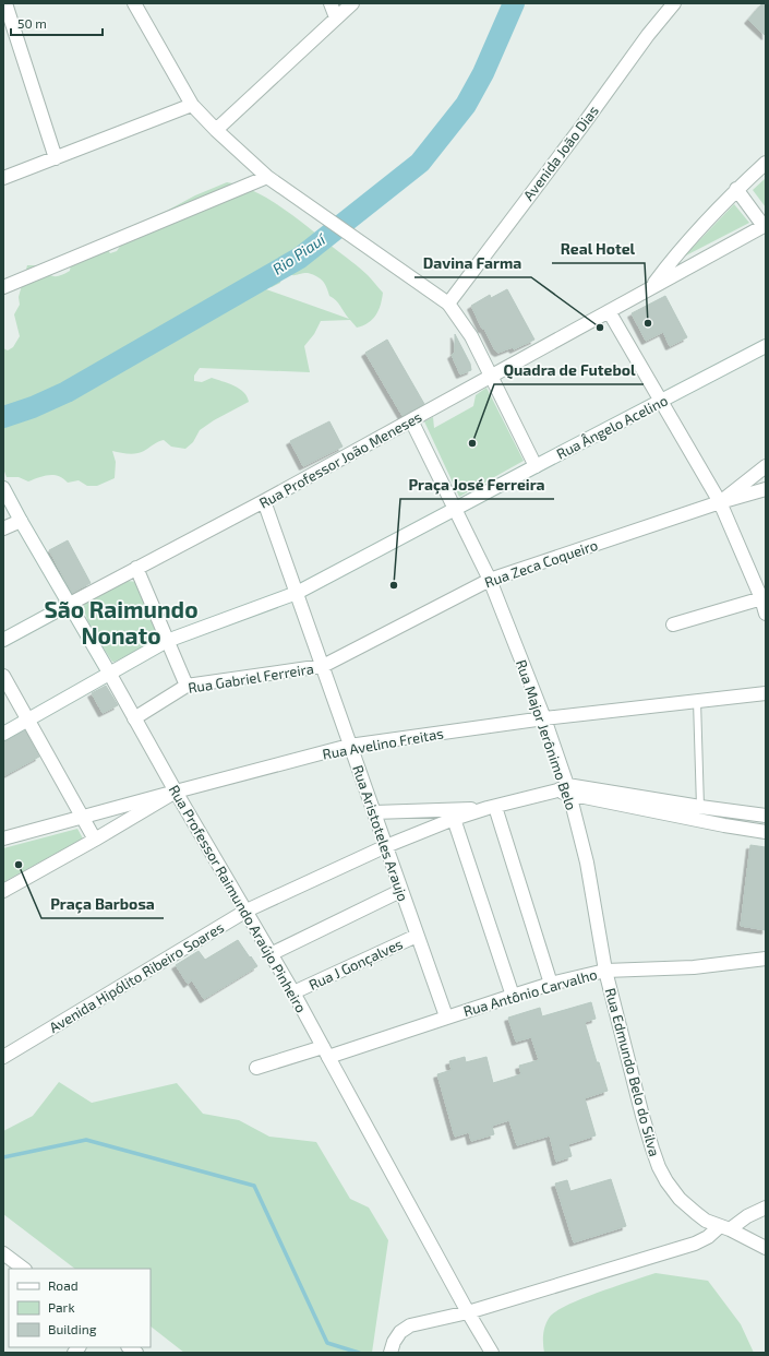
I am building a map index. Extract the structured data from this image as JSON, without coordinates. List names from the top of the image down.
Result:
{
  "streets": {
    "street": [
      "Avenida João Dias",
      "Rua Ângelo Acelino",
      "Rua Professor João Meneses",
      "Rua Zeca Coqueiro",
      "Rua Gabriel Ferreira",
      "Rua Major Jerônimo Belo",
      "Rua Avelino Freitas",
      "Rua Aristoteles Araujo",
      "Rua Professor Raimundo Araújo Pinheiro",
      "Rua J Gonçalves",
      "Avenida Hipólito Ribeiro Soares",
      "Rua Antônio Carvalho",
      "Rua Edmundo Belo do Silva"
    ]
  },
  "crossings": [
    ["Rua Ângelo Acelino", "Rua Major Jerônimo Belo"],
    ["Rua Ângelo Acelino", "Rua Aristoteles Araujo"],
    ["Rua Ângelo Acelino", "Rua Professor Raimundo Araújo Pinheiro"],
    ["Rua Professor João Meneses", "Rua Major Jerônimo Belo"],
    ["Rua Professor João Meneses", "Rua Aristoteles Araujo"],
    ["Rua Professor João Meneses", "Rua Professor Raimundo Araújo Pinheiro"],
    ["Rua Zeca Coqueiro", "Rua Gabriel Ferreira"],
    ["Rua Zeca Coqueiro", "Rua Major Jerônimo Belo"],
    ["Rua Zeca Coqueiro", "Rua Aristoteles Araujo"],
    ["Rua Gabriel Ferreira", "Rua Aristoteles Araujo"],
    ["Rua Gabriel Ferreira", "Rua Professor Raimundo Araújo Pinheiro"],
    ["Rua Major Jerônimo Belo", "Rua Avelino Freitas"],
    ["Rua Major Jerônimo Belo", "Avenida Hipólito Ribeiro Soares"],
    ["Rua Major Jerônimo Belo", "Rua Antônio Carvalho"],
    ["Rua Major Jerônimo Belo", "Rua Edmundo Belo do Silva"],
    ["Rua Avelino Freitas", "Rua Aristoteles Araujo"],
    ["Rua Avelino Freitas", "Rua Professor Raimundo Araújo Pinheiro"],
    ["Rua Aristoteles Araujo", "Rua J Gonçalves"],
    ["Rua Aristoteles Araujo", "Avenida Hipólito Ribeiro Soares"],
    ["Rua Aristoteles Araujo", "Rua Antônio Carvalho"],
    ["Rua Professor Raimundo Araújo Pinheiro", "Rua J Gonçalves"],
    ["Rua Professor Raimundo Araújo Pinheiro", "Avenida Hipólito Ribeiro Soares"],
    ["Rua Professor Raimundo Araújo Pinheiro", "Rua Antônio Carvalho"],
    ["Rua Antônio Carvalho", "Rua Edmundo Belo do Silva"]
  ],
  "districts": ["São Raimundo Nonato"],
  "water": ["Rio Piauí"],
  "places": [
    "Real Hotel",
    "Davina Farma",
    "Quadra de Futebol",
    "Praça José Ferreira",
    "Praça Barbosa"
  ],
  "legend": ["Road", "Park", "Building"],
  "scale_bar": "50 m"
}
